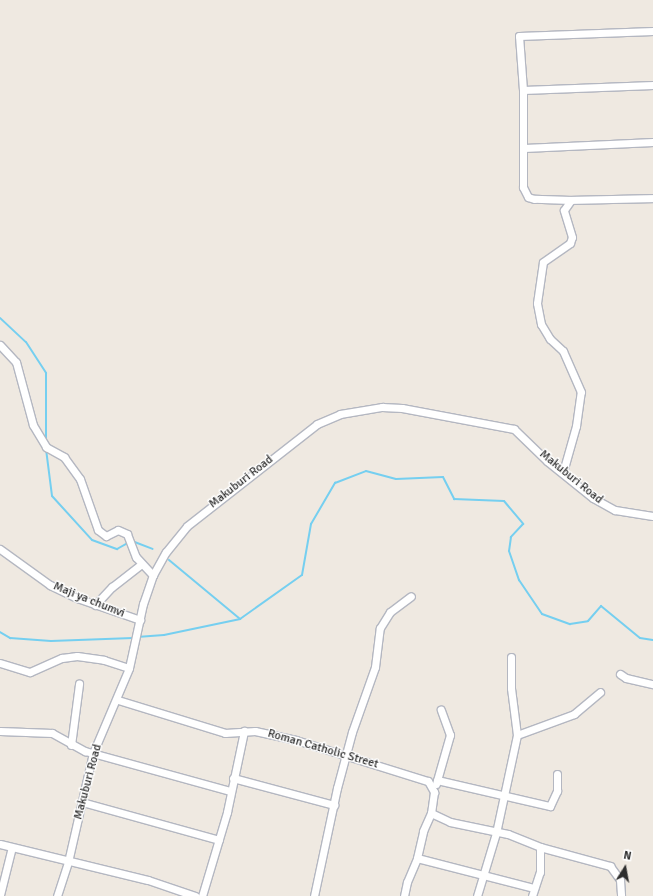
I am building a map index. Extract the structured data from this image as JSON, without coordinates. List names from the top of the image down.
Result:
{
  "streets": {
    "street": ["Makuburi Road", "Maji ya chumvi", "Roman Catholic Street"]
  },
  "crossings": [
    ["Makuburi Road", "Maji ya chumvi"],
    ["Makuburi Road", "Roman Catholic Street"]
  ],
  "north": "top"
}
